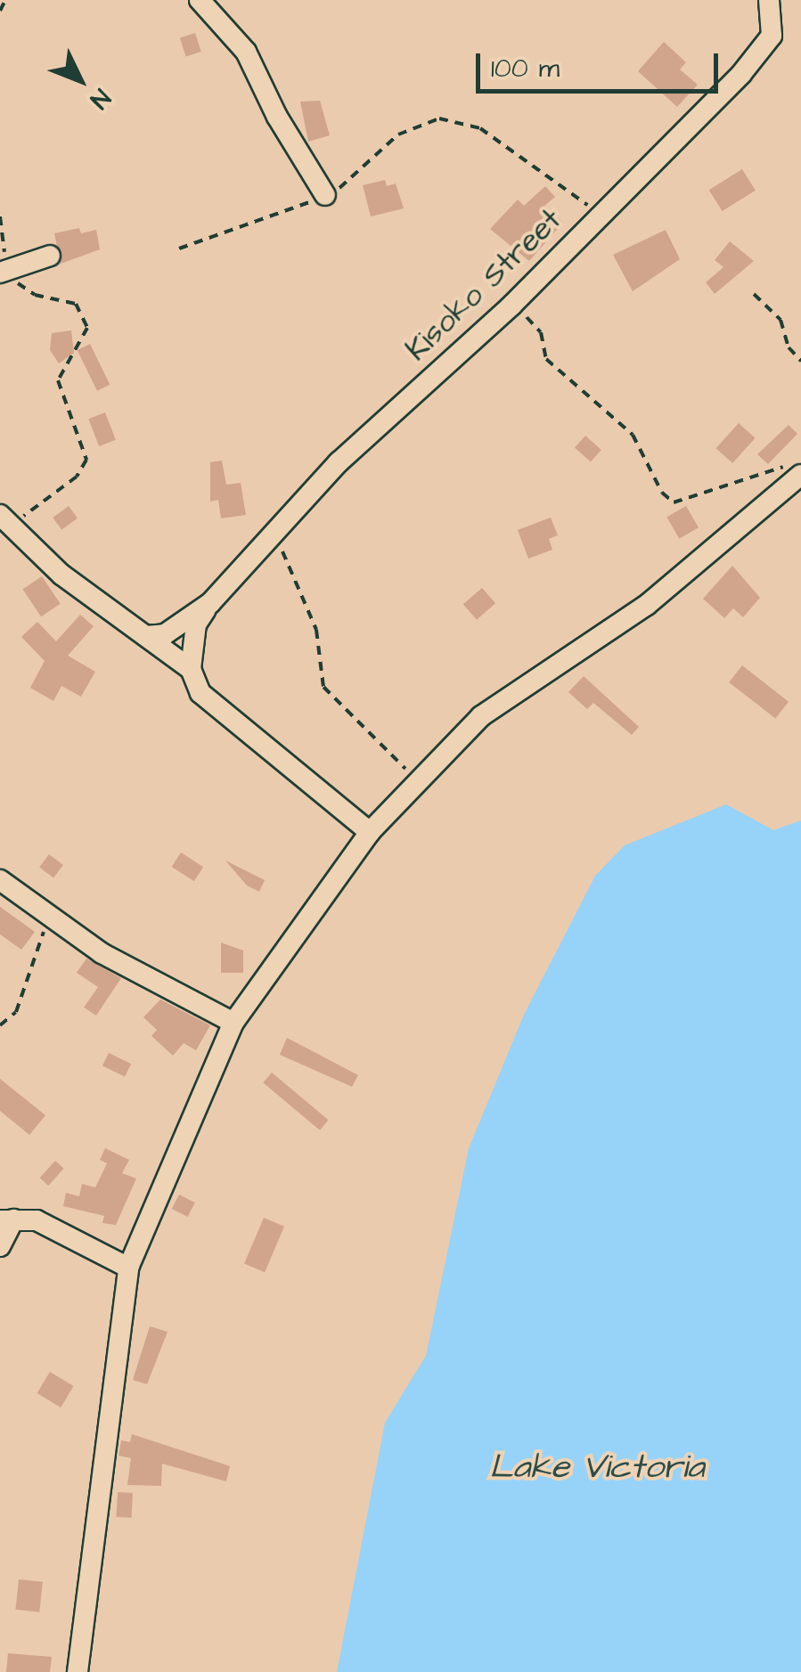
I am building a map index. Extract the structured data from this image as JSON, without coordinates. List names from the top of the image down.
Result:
{
  "streets": {
    "street": ["Kisoko Street"]
  },
  "water": ["Lake Victoria"],
  "scale_bar": "100 m",
  "north": "bottom right"
}
